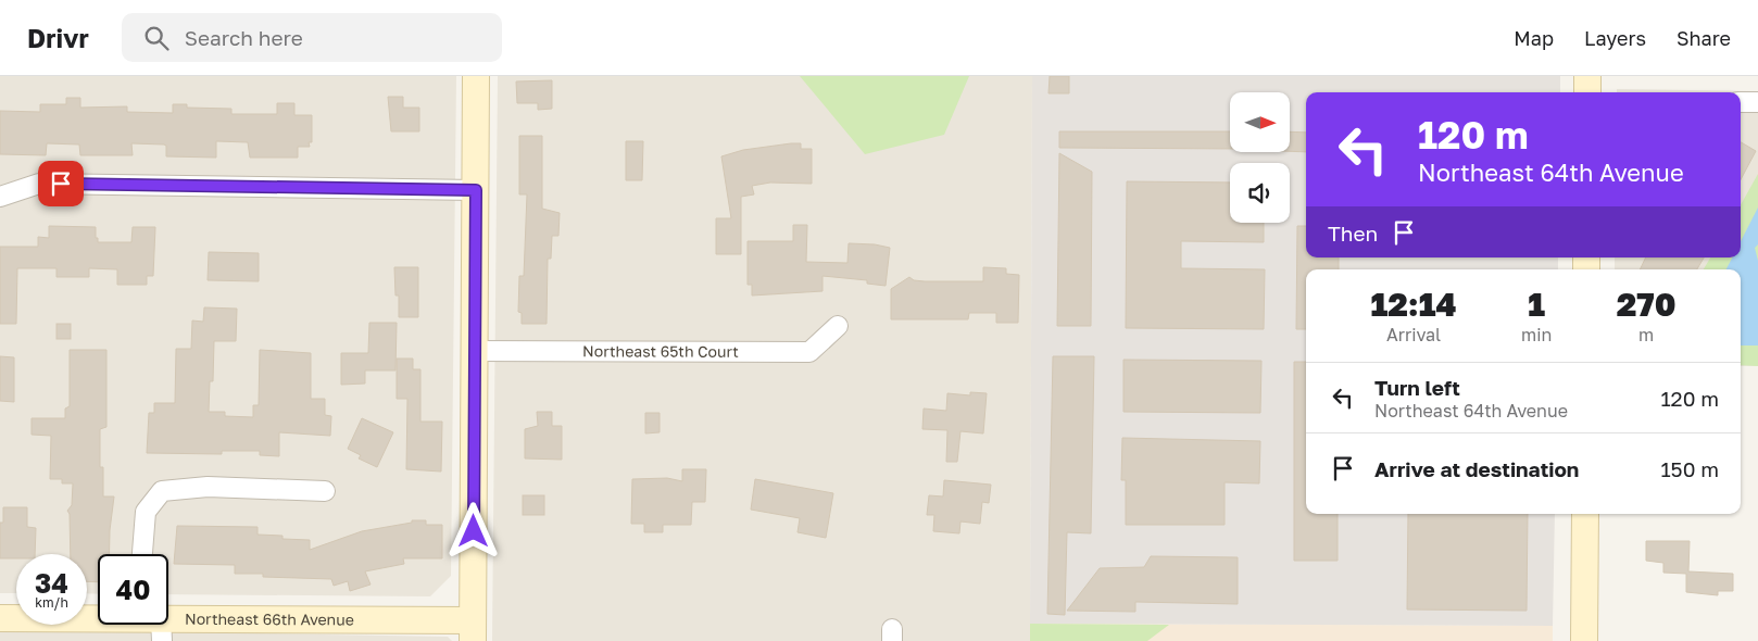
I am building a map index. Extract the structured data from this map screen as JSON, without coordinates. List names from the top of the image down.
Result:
{
  "streets": {
    "street": ["Northeast 65th Court", "Northeast 66th Avenue"]
  },
  "north": "right",
  "page": {
    "header": "Drivr",
    "search": "Search here",
    "nav": ["Map", "Layers", "Share"],
    "turn": ["120 m", "Northeast 64th Avenue"],
    "then": "Then",
    "eta": [
      "12:14",
      "Arrival",
      "1",
      "min",
      "270",
      "m"
    ],
    "list": [
      {
        "name": "Turn left",
        "note": "Northeast 64th Avenue",
        "value": "120 m"
      },
      {
        "name": "Arrive at destination",
        "value": "150 m"
      }
    ],
    "speed": "34 km/h",
    "limit": "40"
  }
}
